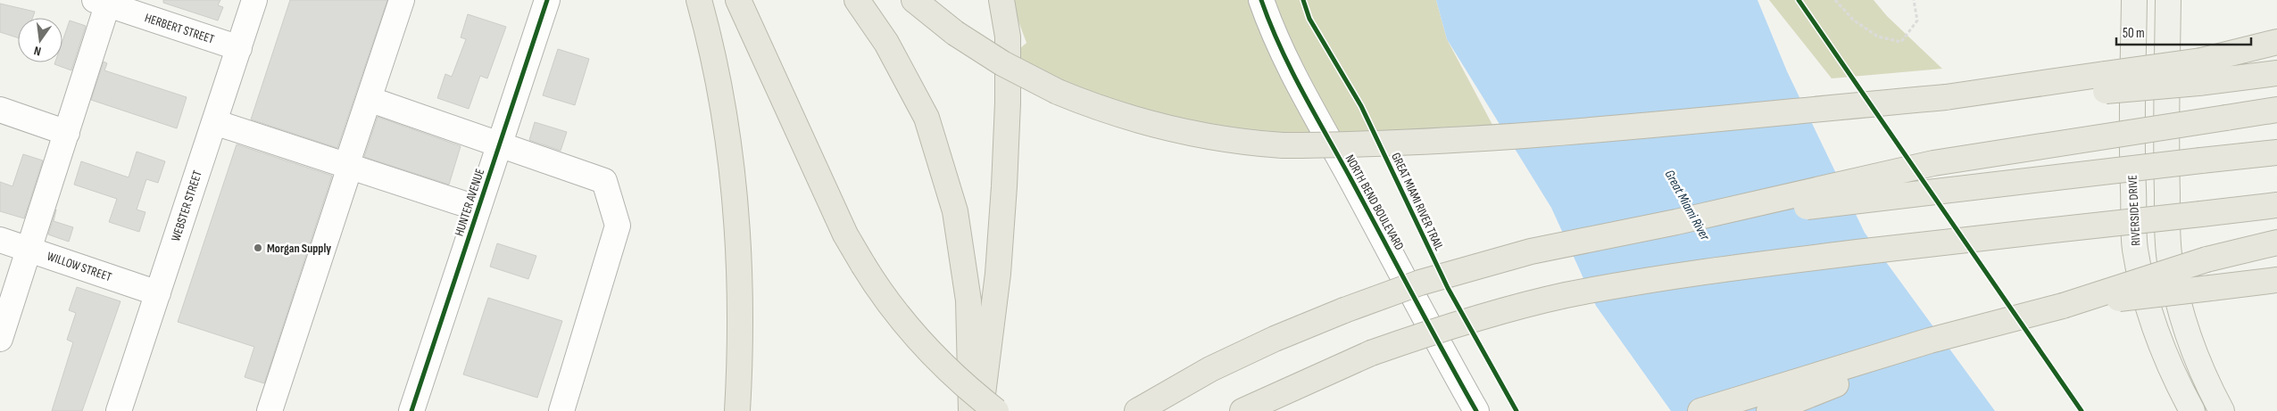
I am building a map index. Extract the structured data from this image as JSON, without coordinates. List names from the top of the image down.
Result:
{
  "streets": {
    "main road": ["RIVERSIDE DRIVE"],
    "street": [
      "HERBERT STREET",
      "HUNTER AVENUE",
      "NORTH BEND BOULEVARD",
      "WEBSTER STREET",
      "WILLOW STREET"
    ],
    "cycle path": ["GREAT MIAMI RIVER TRAIL"]
  },
  "crossings": [
    ["HERBERT STREET", "WEBSTER STREET"],
    ["WEBSTER STREET", "WILLOW STREET"]
  ],
  "water": ["Great Miami River"],
  "places": ["Morgan Supply"],
  "scale_bar": "50 m",
  "north": "bottom"
}
